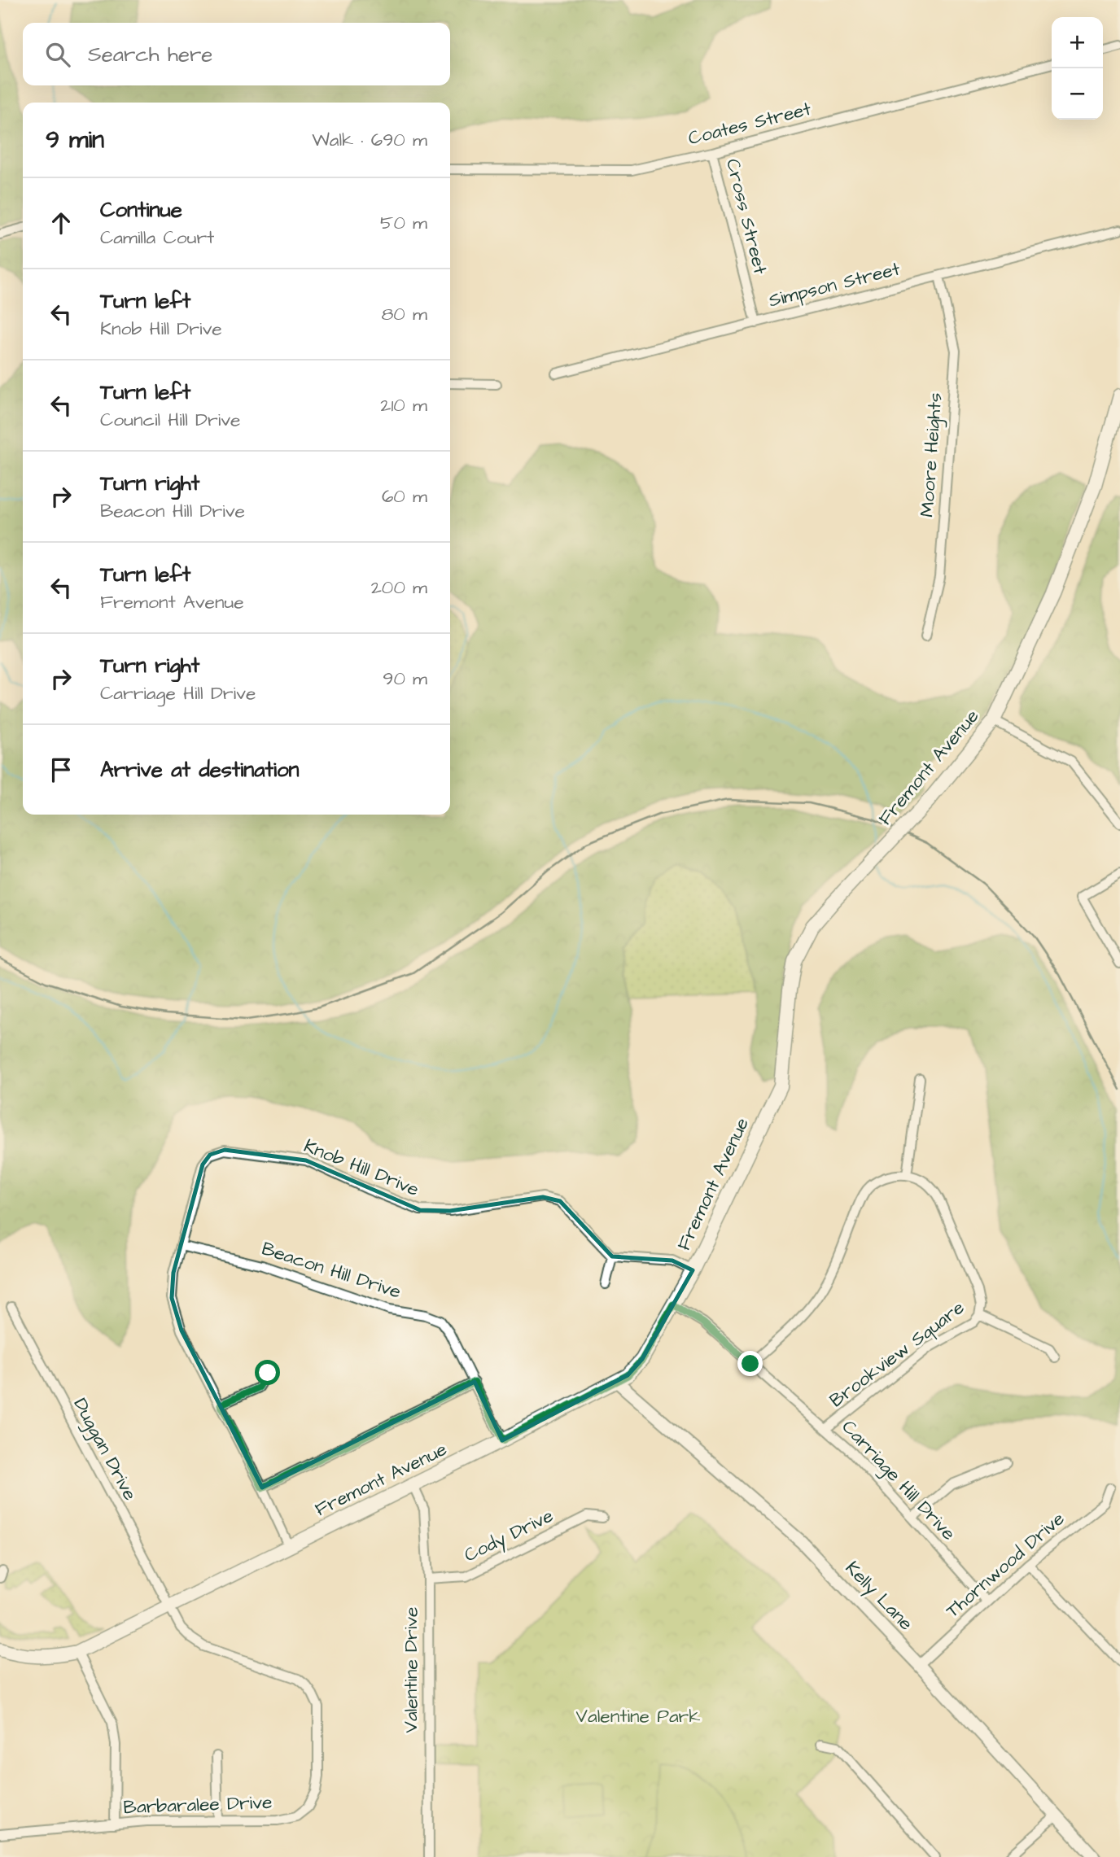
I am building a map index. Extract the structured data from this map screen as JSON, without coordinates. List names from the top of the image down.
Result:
{
  "streets": {
    "main road": ["Fremont Avenue"],
    "street": [
      "Coates Street",
      "Cross Street",
      "Simpson Street",
      "Moore Heights",
      "Knob Hill Drive",
      "Beacon Hill Drive",
      "Brookview Square",
      "Duggan Drive",
      "Carriage Hill Drive",
      "Cody Drive",
      "Thornwood Drive",
      "Kelly Lane",
      "Valentine Drive",
      "Barbaralee Drive"
    ]
  },
  "crossings": [
    ["Coates Street", "Cross Street"],
    ["Cross Street", "Simpson Street"],
    ["Simpson Street", "Moore Heights"],
    ["Fremont Avenue", "Knob Hill Drive"],
    ["Fremont Avenue", "Beacon Hill Drive"],
    ["Fremont Avenue", "Duggan Drive"],
    ["Fremont Avenue", "Carriage Hill Drive"],
    ["Fremont Avenue", "Kelly Lane"],
    ["Fremont Avenue", "Valentine Drive"],
    ["Fremont Avenue", "Barbaralee Drive"],
    ["Knob Hill Drive", "Beacon Hill Drive"],
    ["Brookview Square", "Carriage Hill Drive"],
    ["Duggan Drive", "Barbaralee Drive"],
    ["Carriage Hill Drive", "Thornwood Drive"],
    ["Cody Drive", "Valentine Drive"],
    ["Thornwood Drive", "Kelly Lane"]
  ],
  "parks": ["Valentine Park"],
  "page": {
    "map_buttons": ["+", "−"],
    "search": "Search here",
    "heading": ["9 min", "Walk · 690 m"],
    "list": [
      ["Continue", "Camilla Court", "50 m"],
      ["Turn left", "Knob Hill Drive", "80 m"],
      ["Turn left", "Council Hill Drive", "210 m"],
      ["Turn right", "Beacon Hill Drive", "60 m"],
      ["Turn left", "Fremont Avenue", "200 m"],
      ["Turn right", "Carriage Hill Drive", "90 m"],
      "Arrive at destination"
    ]
  }
}
